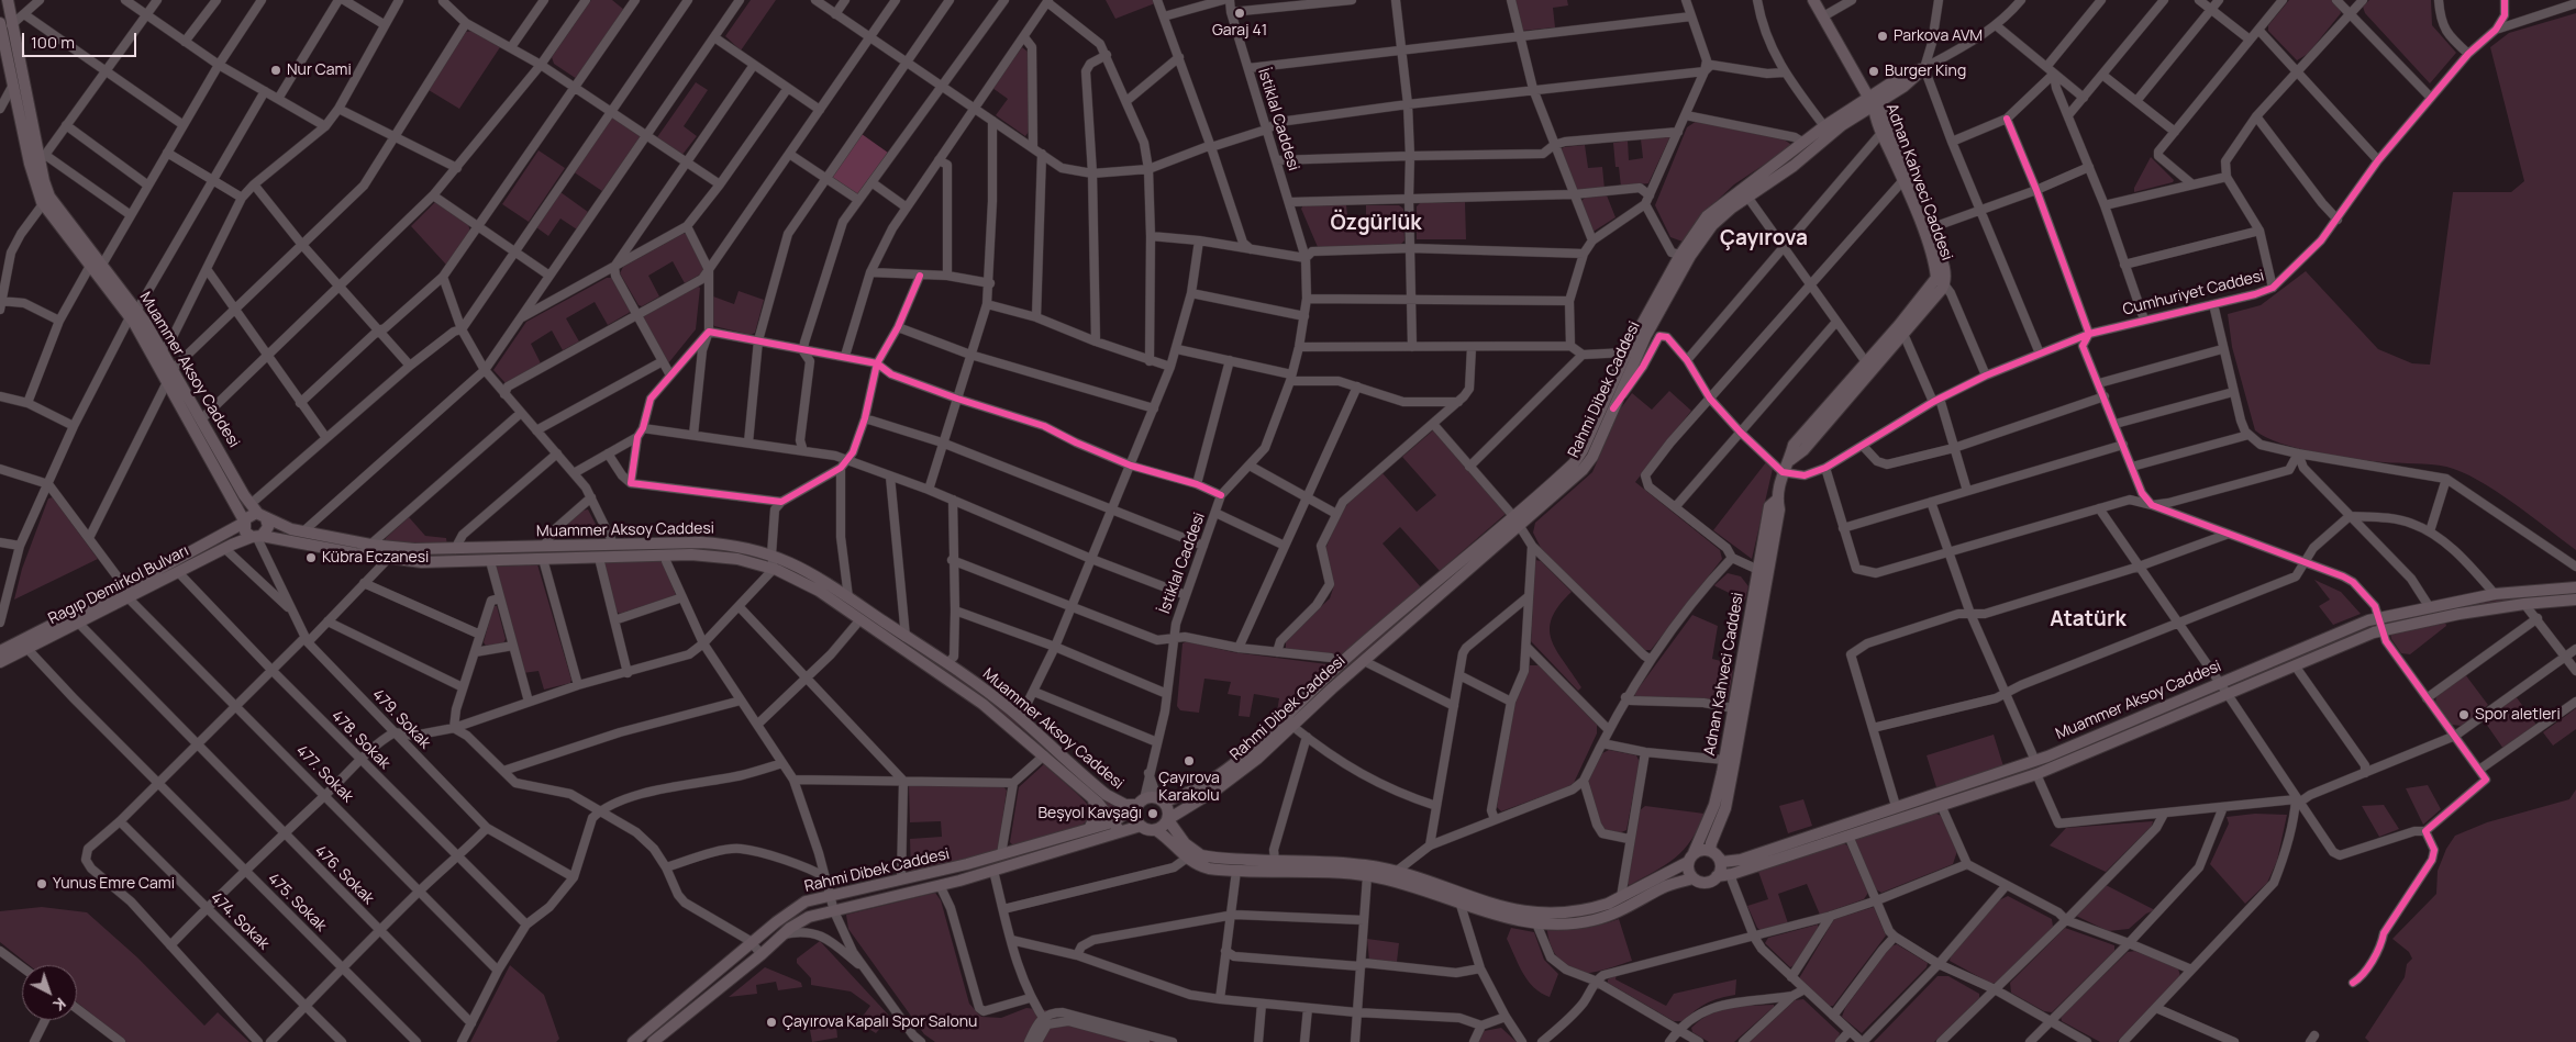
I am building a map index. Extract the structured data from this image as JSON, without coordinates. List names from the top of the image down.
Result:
{
  "streets": {
    "main road": [
      "Adnan Kahveci Caddesi",
      "Muammer Aksoy Caddesi",
      "Rahmi Dibek Caddesi",
      "Ragıp Demirkol Bulvarı"
    ],
    "street": [
      "İstiklal Caddesi",
      "Cumhuriyet Caddesi",
      "479. Sokak",
      "478. Sokak",
      "477. Sokak",
      "476. Sokak",
      "475. Sokak",
      "474. Sokak"
    ]
  },
  "crossings": [
    ["İstiklal Caddesi", "Muammer Aksoy Caddesi"],
    ["İstiklal Caddesi", "Rahmi Dibek Caddesi"],
    ["Adnan Kahveci Caddesi", "Cumhuriyet Caddesi"],
    ["Adnan Kahveci Caddesi", "Muammer Aksoy Caddesi"],
    ["Adnan Kahveci Caddesi", "Rahmi Dibek Caddesi"],
    ["Muammer Aksoy Caddesi", "Rahmi Dibek Caddesi"],
    ["Muammer Aksoy Caddesi", "Ragıp Demirkol Bulvarı"],
    ["Muammer Aksoy Caddesi", "479. Sokak"],
    ["Ragıp Demirkol Bulvarı", "479. Sokak"],
    ["Ragıp Demirkol Bulvarı", "478. Sokak"],
    ["Ragıp Demirkol Bulvarı", "477. Sokak"],
    ["Ragıp Demirkol Bulvarı", "476. Sokak"],
    ["Ragıp Demirkol Bulvarı", "475. Sokak"]
  ],
  "districts": ["Özgürlük", "Çayırova", "Atatürk"],
  "places": [
    "Garaj 41",
    "Parkova AVM",
    "Nur Cami",
    "Burger King",
    "Kübra Eczanesi",
    "Spor aletleri",
    "Çayırova Karakolu",
    "Beşyol Kavşağı",
    "Yunus Emre Cami",
    "Çayırova Kapalı Spor Salonu"
  ],
  "scale_bar": "100 m",
  "north": "bottom right"
}
